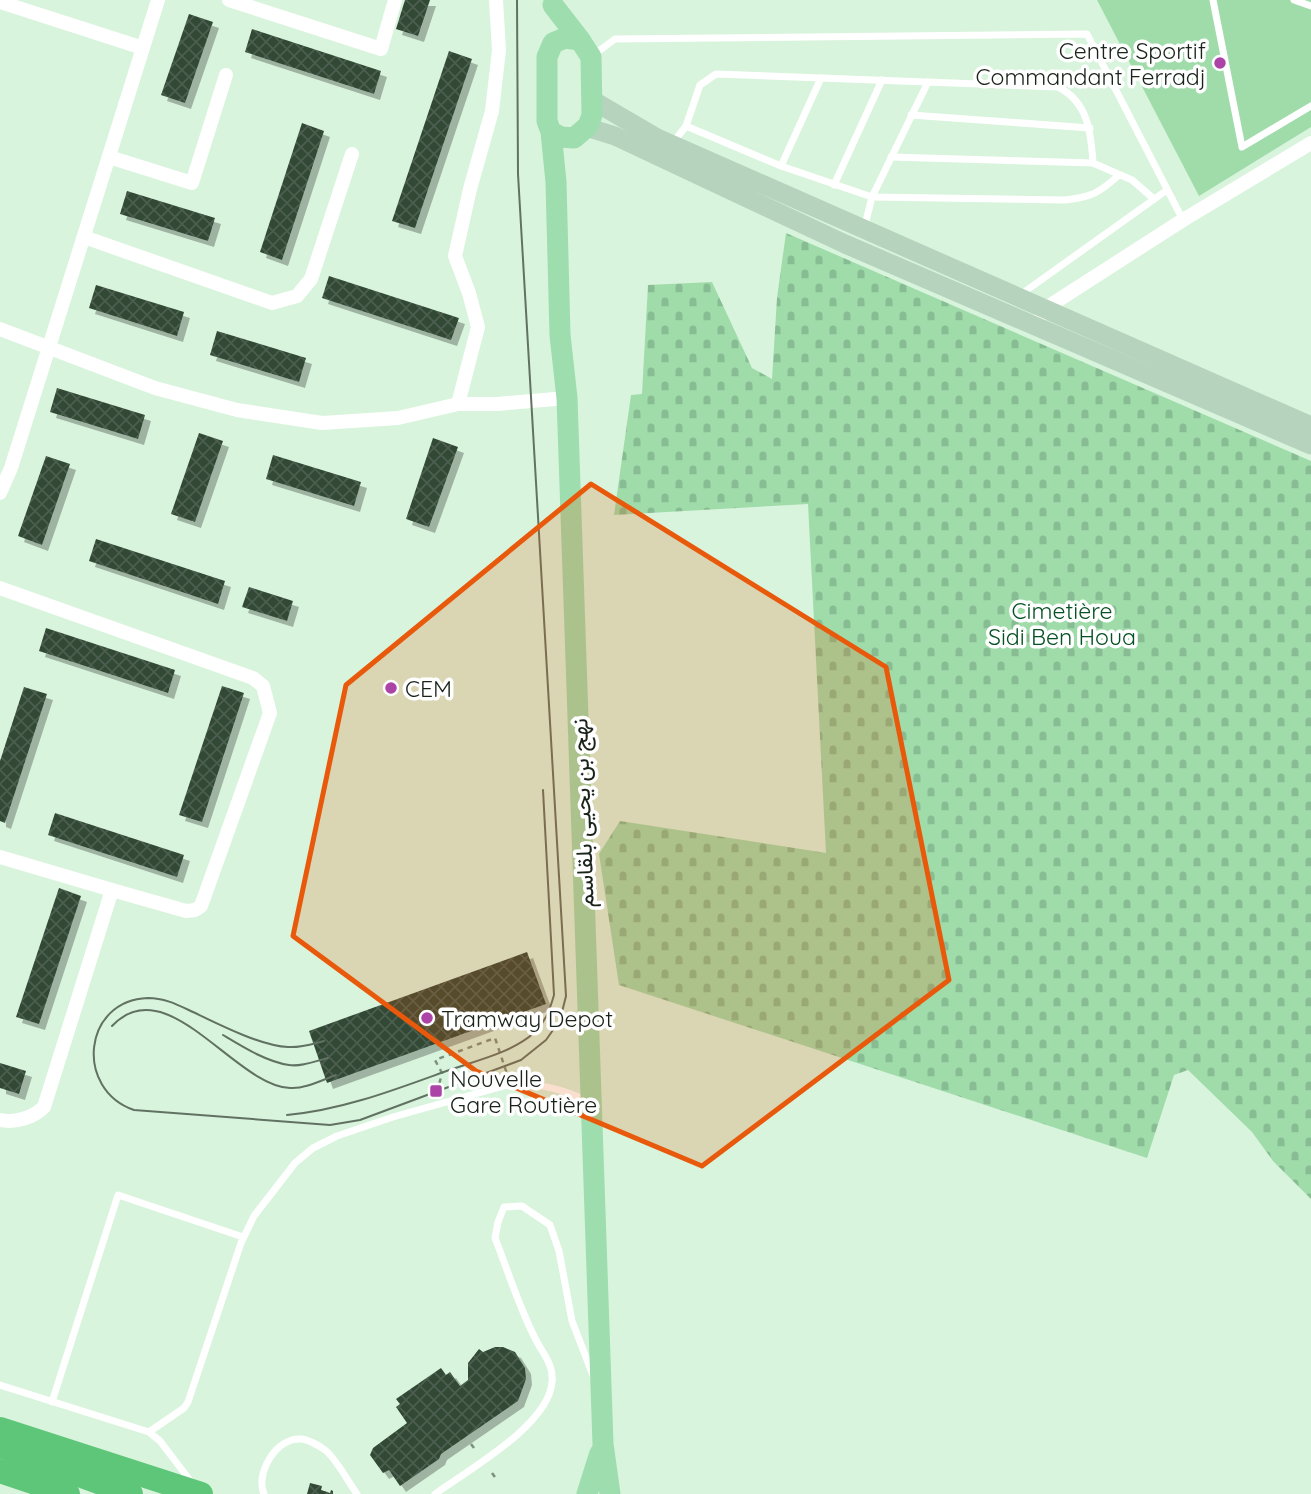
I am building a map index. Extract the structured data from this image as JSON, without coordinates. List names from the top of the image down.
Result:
{
  "streets": {
    "main road": ["نهج بن يحيى بلقاسم"]
  },
  "parks": ["Cimetière Sidi Ben Houa"],
  "places": {
    "other": ["Centre Sportif Commandant Ferradj", "CEM", "Tramway Depot"],
    "transit": ["Nouvelle Gare Routière"]
  }
}
